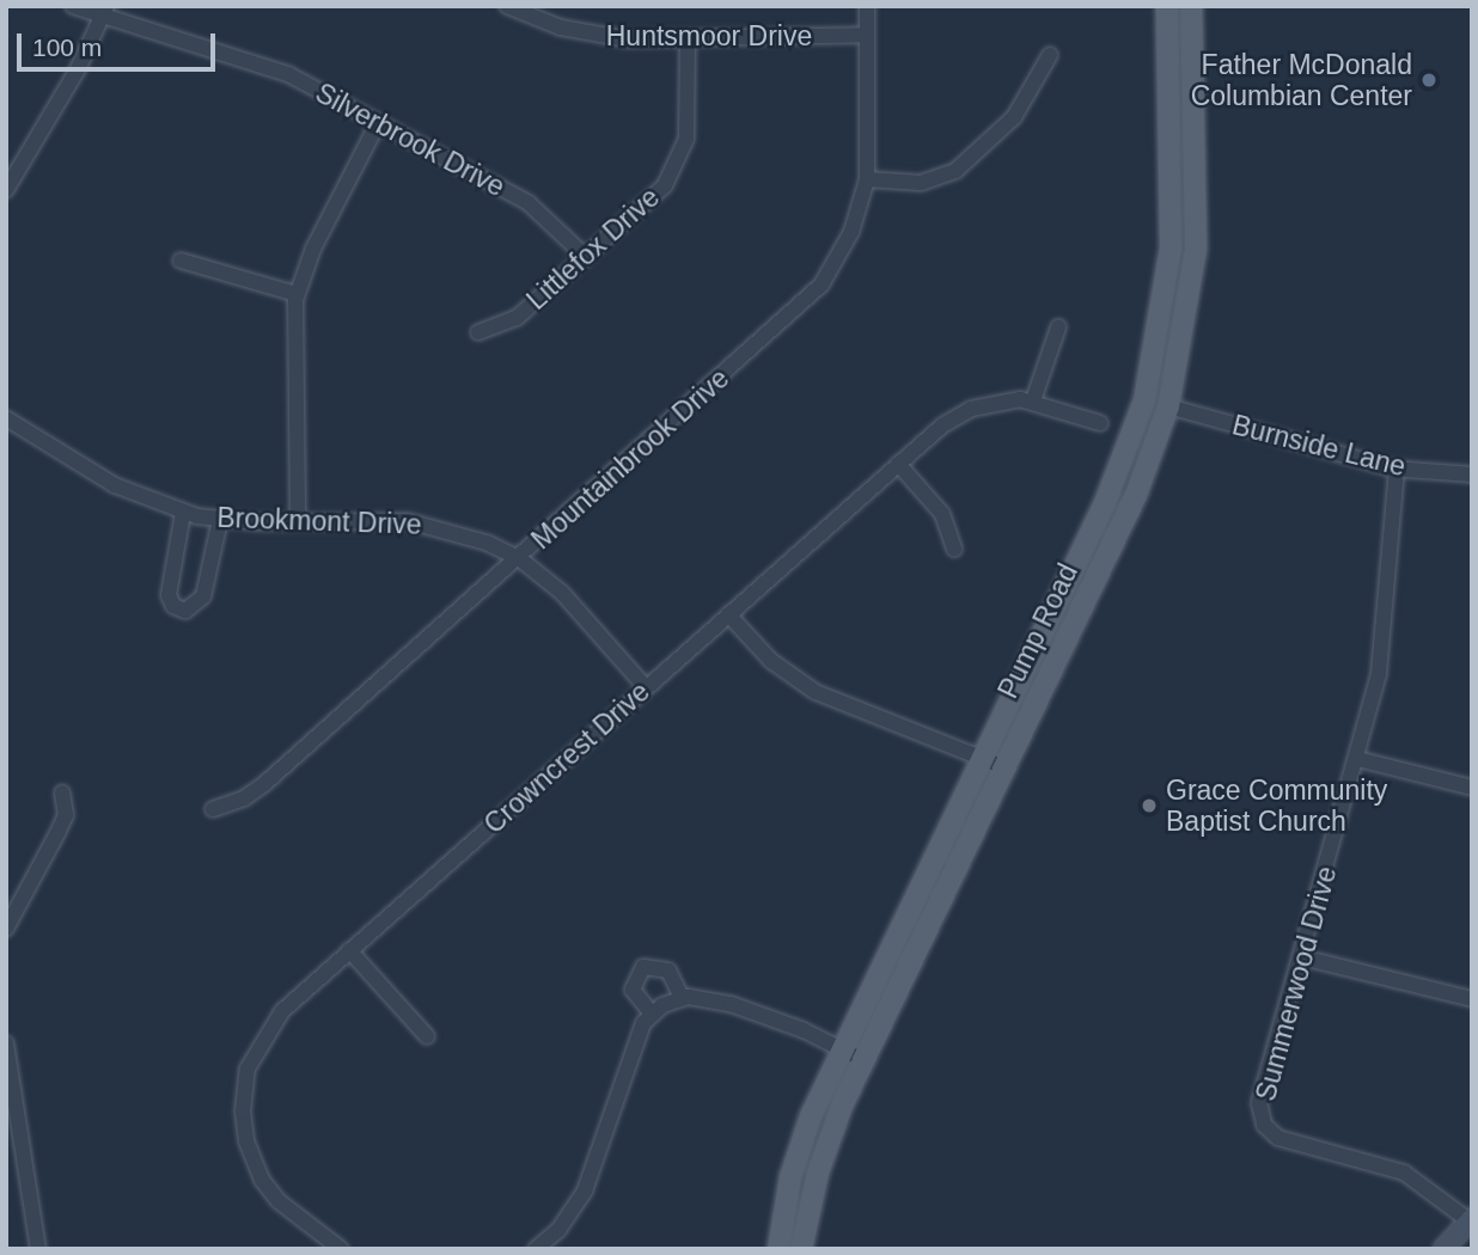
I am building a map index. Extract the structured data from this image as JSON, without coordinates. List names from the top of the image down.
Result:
{
  "streets": {
    "main road": ["Pump Road"],
    "street": [
      "Huntsmoor Drive",
      "Silverbrook Drive",
      "Littlefox Drive",
      "Burnside Lane",
      "Mountainbrook Drive",
      "Brookmont Drive",
      "Crowncrest Drive",
      "Summerwood Drive"
    ]
  },
  "crossings": [
    ["Huntsmoor Drive", "Littlefox Drive"],
    ["Huntsmoor Drive", "Mountainbrook Drive"],
    ["Silverbrook Drive", "Littlefox Drive"],
    ["Burnside Lane", "Pump Road"],
    ["Burnside Lane", "Summerwood Drive"],
    ["Mountainbrook Drive", "Brookmont Drive"],
    ["Brookmont Drive", "Crowncrest Drive"]
  ],
  "places": ["Father McDonald Columbian Center", "Grace Community Baptist Church"],
  "scale_bar": "100 m"
}
